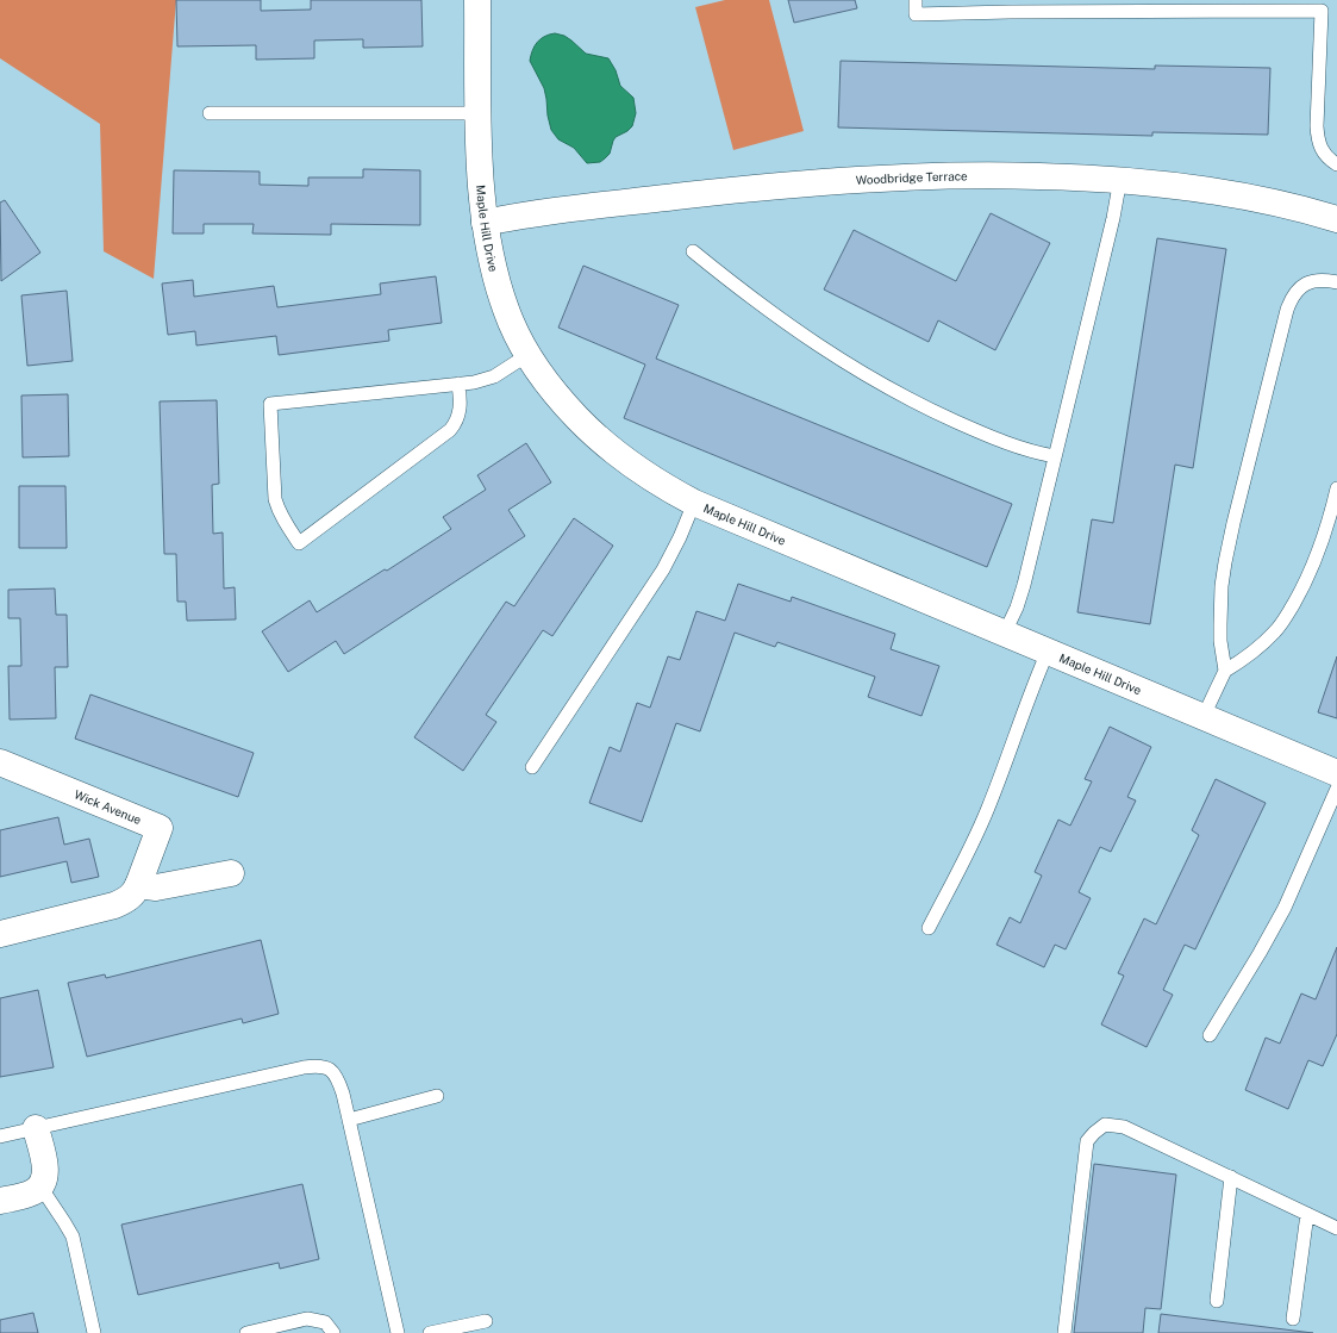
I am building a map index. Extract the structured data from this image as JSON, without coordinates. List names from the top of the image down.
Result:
{
  "streets": {
    "street": ["Woodbridge Terrace", "Maple Hill Drive", "Wick Avenue"]
  },
  "crossings": [
    ["Woodbridge Terrace", "Maple Hill Drive"]
  ]
}
